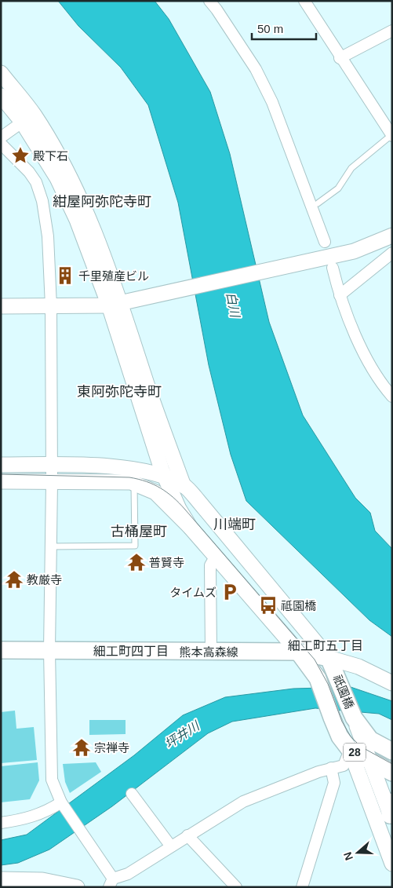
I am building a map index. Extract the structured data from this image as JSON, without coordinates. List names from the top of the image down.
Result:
{
  "streets": {
    "main road": ["熊本高森線", "祇園橋", "28"]
  },
  "crossings": [
    ["熊本高森線", "祇園橋"],
    ["祇園橋", "28"]
  ],
  "districts": [
    "紺屋阿弥陀寺町",
    "東阿弥陀寺町",
    "川端町",
    "古桶屋町",
    "細工町五丁目",
    "細工町四丁目"
  ],
  "water": ["白川", "坪井川"],
  "places": {
    "place": ["殿下石"],
    "building": ["千里殖産ビル"],
    "temple": ["普賢寺", "教厳寺", "宗禅寺"],
    "parking": ["タイムズ"],
    "bus stop": ["祗園橋"]
  },
  "scale_bar": "50 m",
  "north": "left"
}
